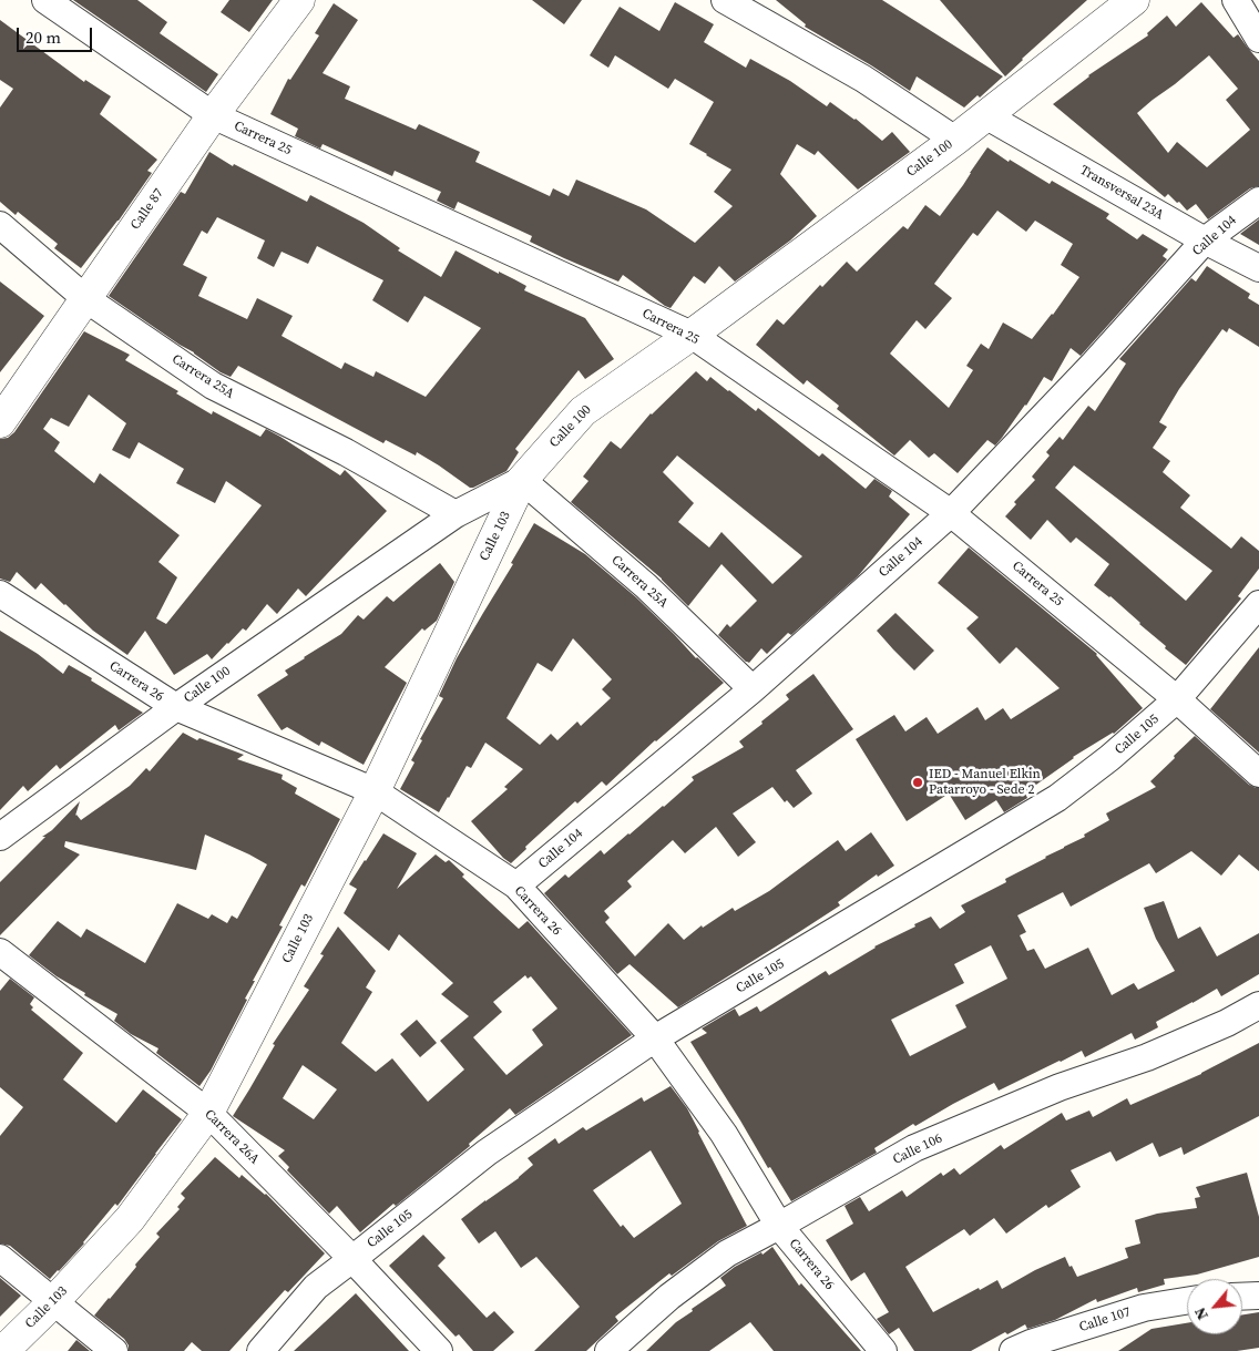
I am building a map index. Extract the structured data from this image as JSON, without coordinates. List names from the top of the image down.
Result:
{
  "streets": {
    "street": [
      "Carrera 25",
      "Calle 100",
      "Transversal 23A",
      "Calle 87",
      "Calle 104",
      "Carrera 25A",
      "Calle 103",
      "Carrera 26",
      "Calle 105",
      "Carrera 26A",
      "Calle 106",
      "Calle 107"
    ]
  },
  "crossings": [
    ["Carrera 25", "Calle 100"],
    ["Carrera 25", "Calle 87"],
    ["Carrera 25", "Calle 104"],
    ["Carrera 25", "Calle 105"],
    ["Calle 100", "Transversal 23A"],
    ["Calle 100", "Carrera 25A"],
    ["Calle 100", "Calle 103"],
    ["Calle 100", "Carrera 26"],
    ["Transversal 23A", "Calle 104"],
    ["Calle 87", "Carrera 25A"],
    ["Calle 104", "Carrera 25A"],
    ["Calle 104", "Carrera 26"],
    ["Carrera 25A", "Calle 103"],
    ["Calle 103", "Carrera 26"],
    ["Calle 103", "Carrera 26A"],
    ["Carrera 26", "Calle 105"],
    ["Carrera 26", "Calle 106"],
    ["Calle 105", "Carrera 26A"]
  ],
  "places": ["IED - Manuel Elkin Patarroyo - Sede 2"],
  "scale_bar": "20 m",
  "north": "bottom left"
}
